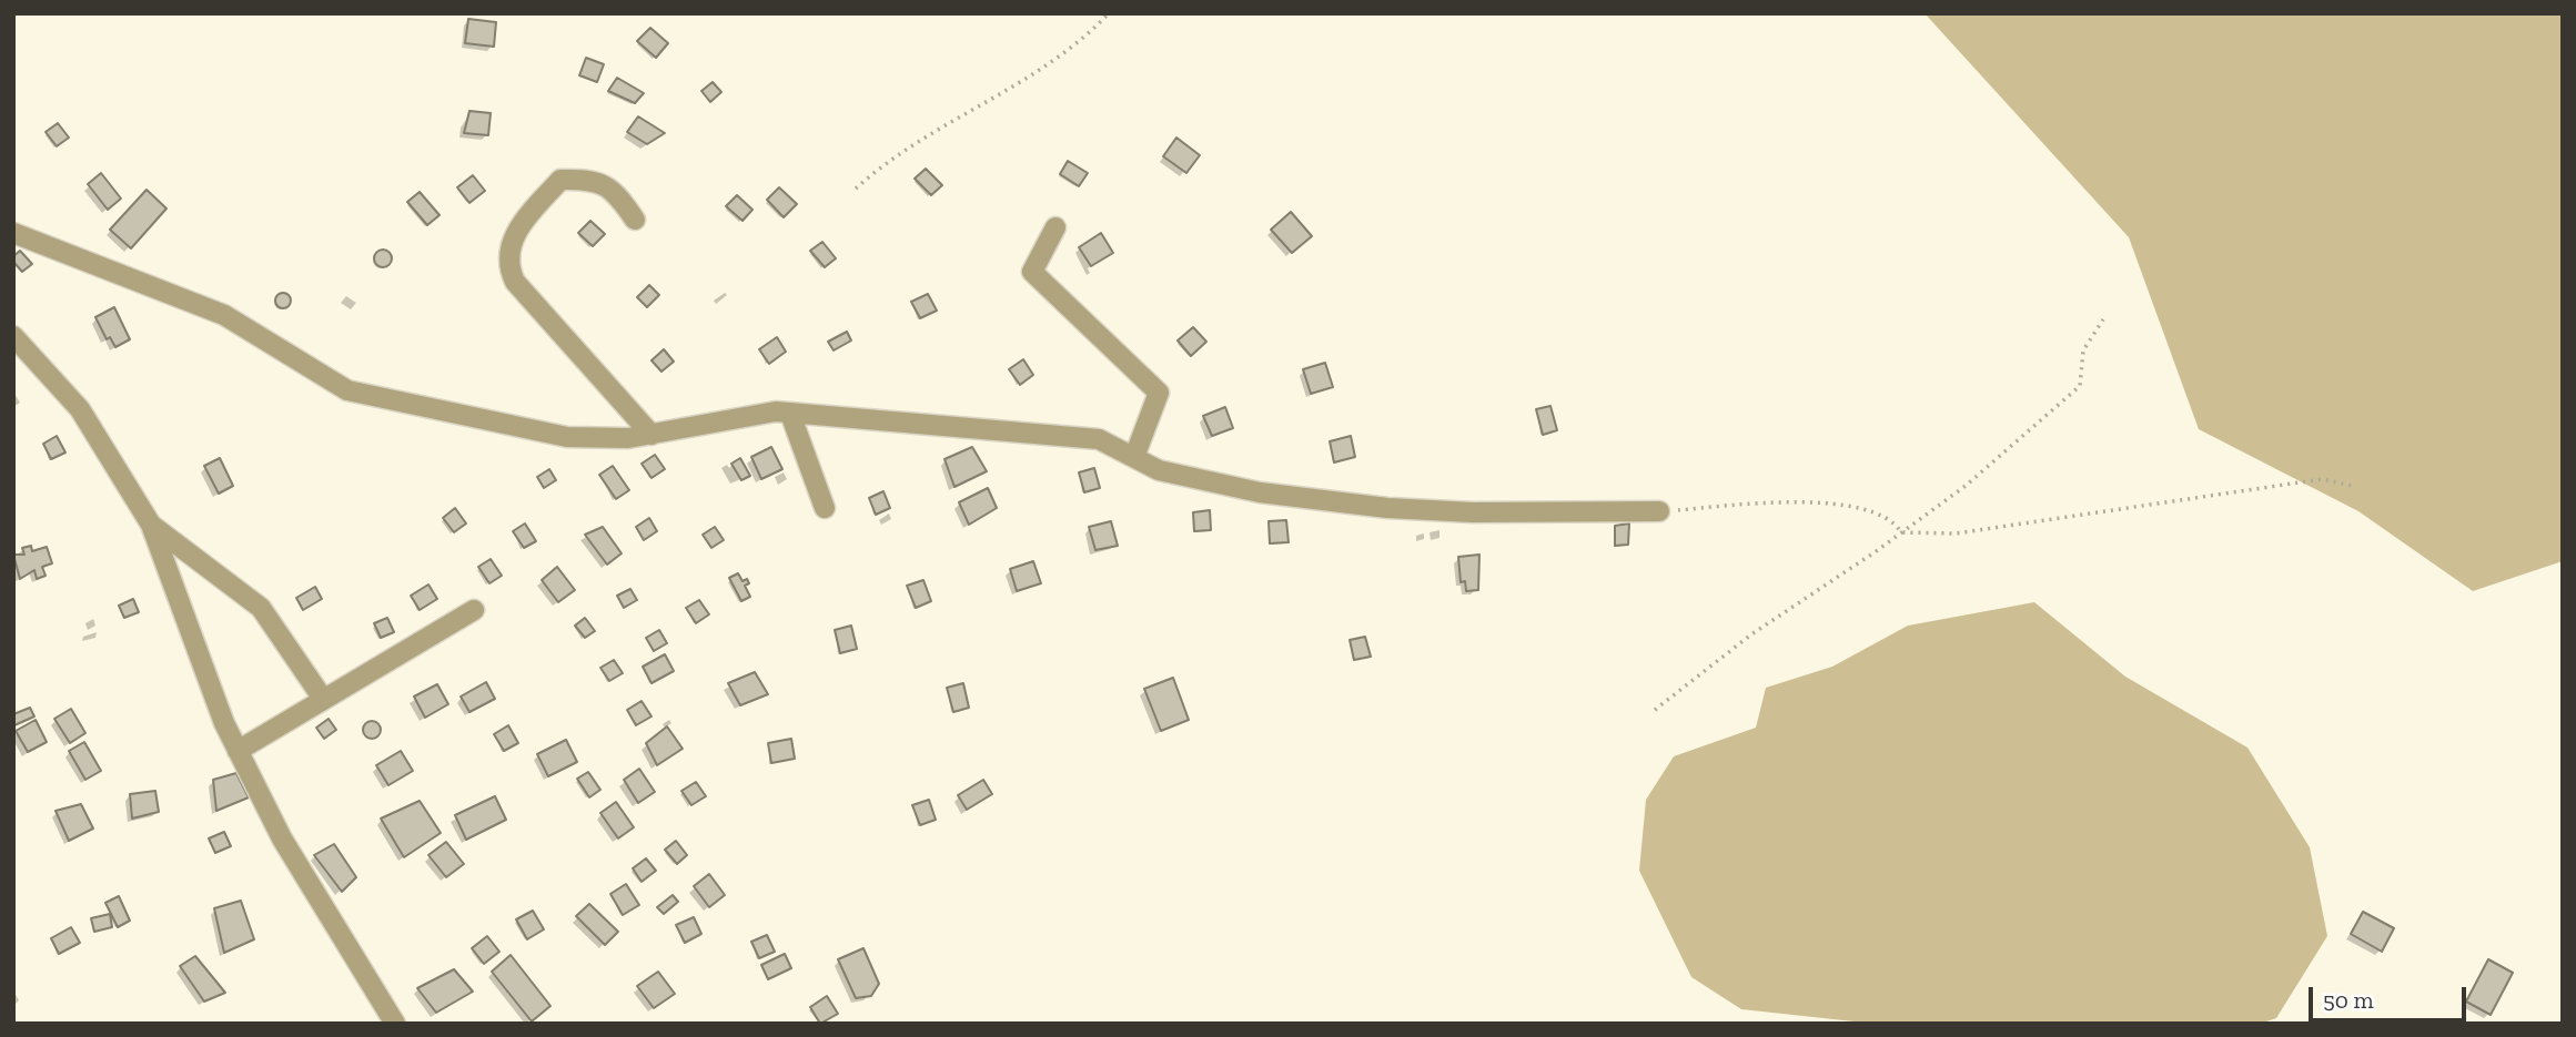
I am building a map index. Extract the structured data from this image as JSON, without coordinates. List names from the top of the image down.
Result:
{
  "scale_bar": "50 m"
}
